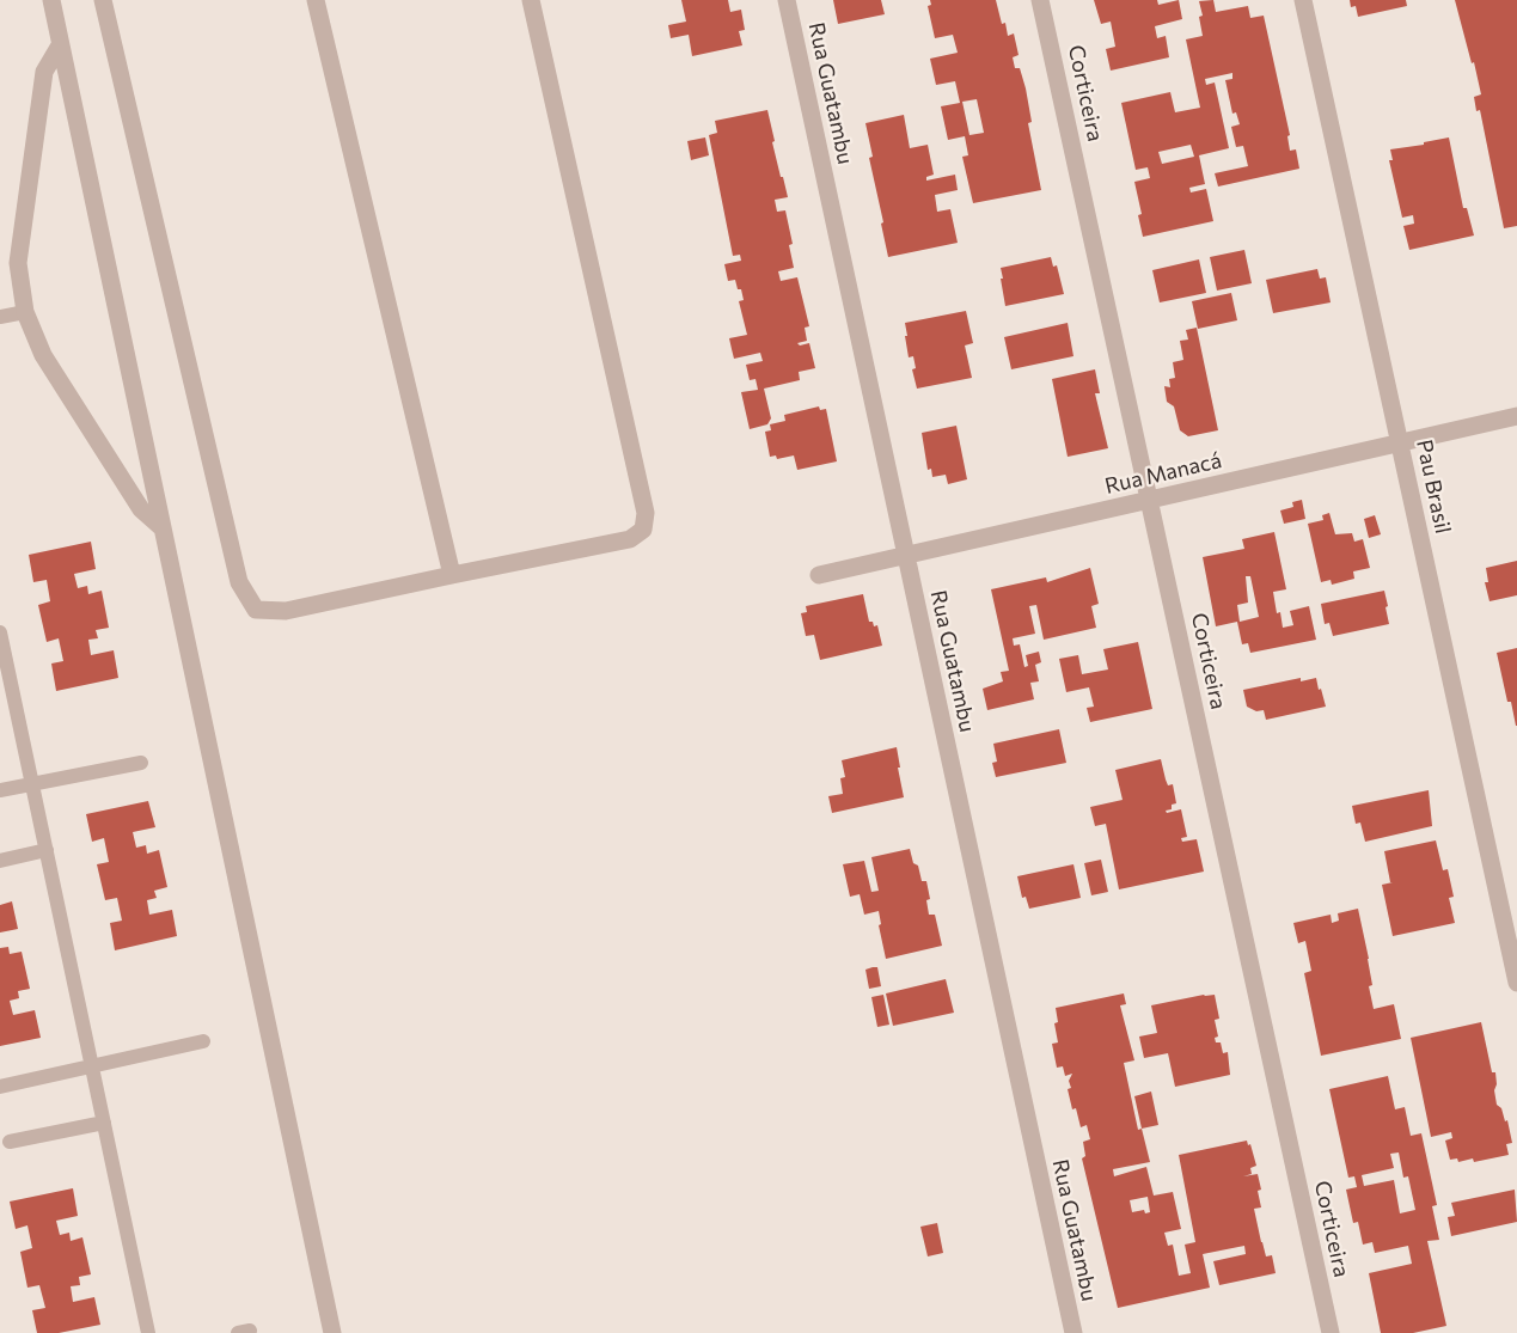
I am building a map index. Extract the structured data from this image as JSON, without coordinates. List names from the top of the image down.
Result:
{
  "streets": {
    "street": [
      "Rua Guatambu",
      "Corticeira",
      "Rua Manacá",
      "Pau Brasil"
    ]
  },
  "crossings": [
    ["Rua Guatambu", "Rua Manacá"],
    ["Corticeira", "Rua Manacá"],
    ["Rua Manacá", "Pau Brasil"]
  ]
}
